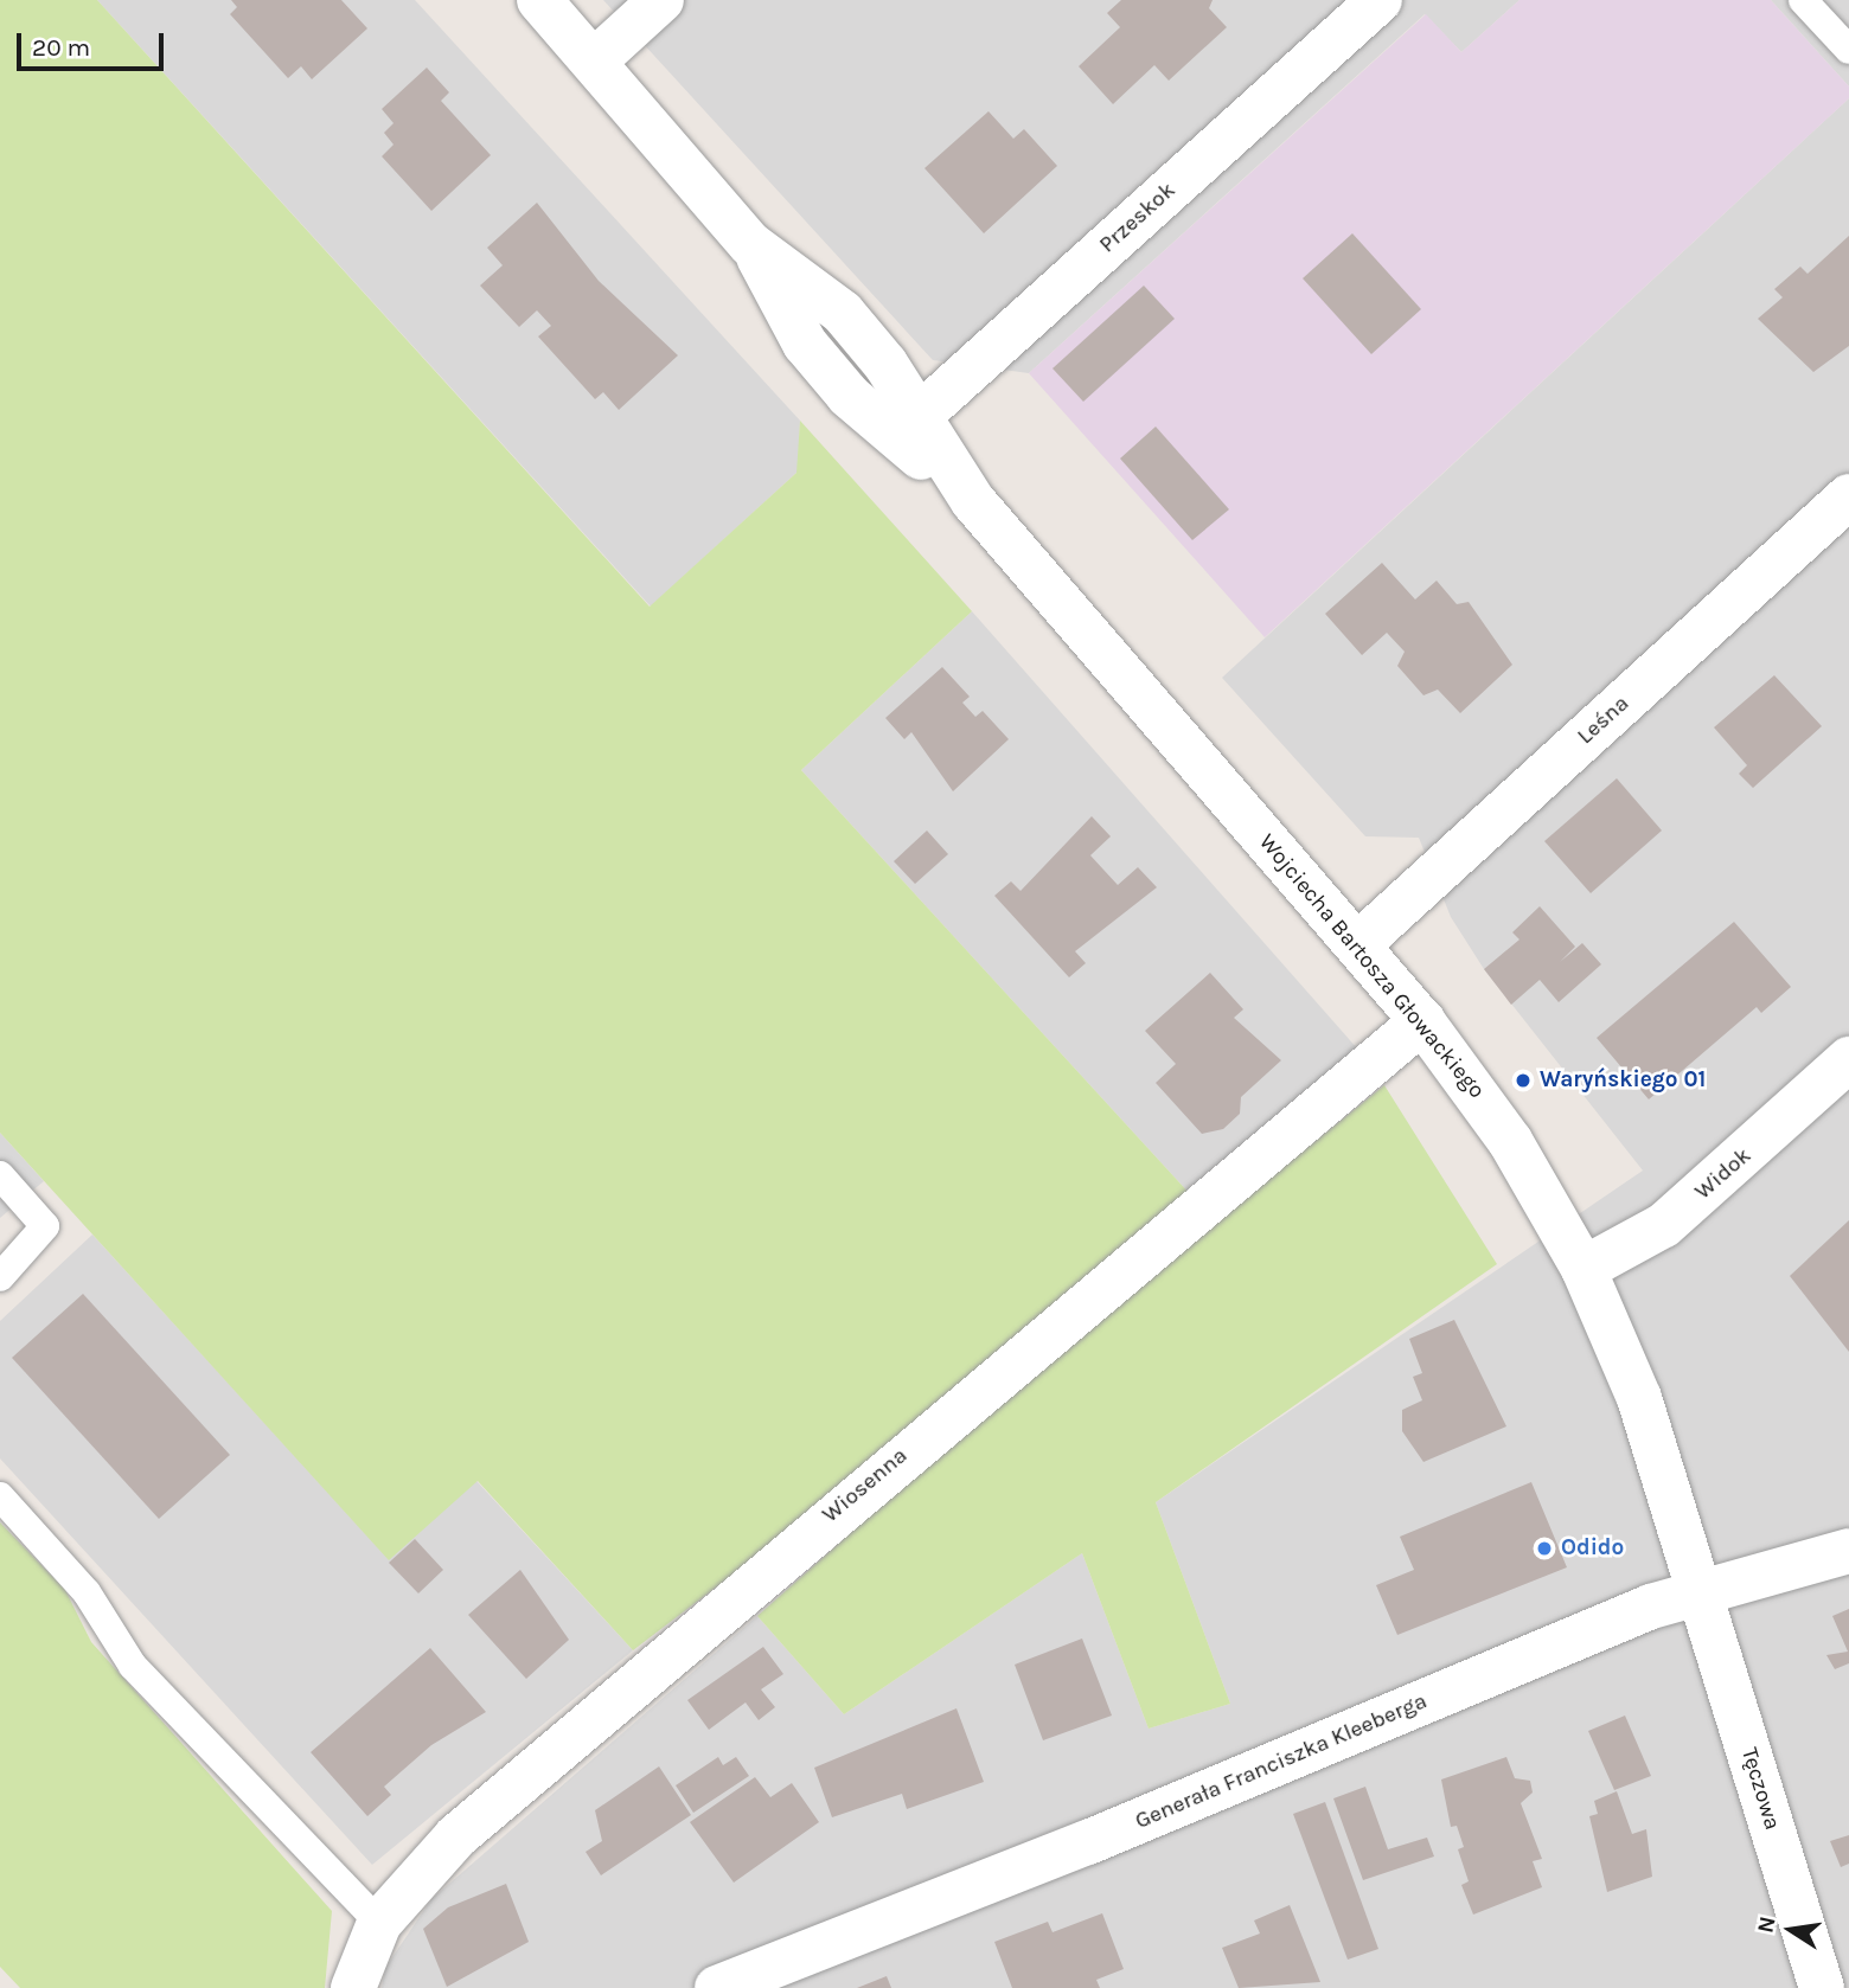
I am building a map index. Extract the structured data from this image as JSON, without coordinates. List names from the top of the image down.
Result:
{
  "streets": {
    "street": [
      "Przeskok",
      "Leśna",
      "Wojciecha Bartosza Głowackiego",
      "Widok",
      "Wiosenna",
      "Generała Franciszka Kleeberga",
      "Tęczowa"
    ]
  },
  "crossings": [
    ["Przeskok", "Wojciecha Bartosza Głowackiego"],
    ["Leśna", "Wojciecha Bartosza Głowackiego"],
    ["Wojciecha Bartosza Głowackiego", "Widok"],
    ["Wojciecha Bartosza Głowackiego", "Wiosenna"],
    ["Wojciecha Bartosza Głowackiego", "Generała Franciszka Kleeberga"],
    ["Wojciecha Bartosza Głowackiego", "Tęczowa"],
    ["Generała Franciszka Kleeberga", "Tęczowa"]
  ],
  "places": ["Waryńskiego 01", "Odido"],
  "scale_bar": "20 m",
  "north": "left"
}
